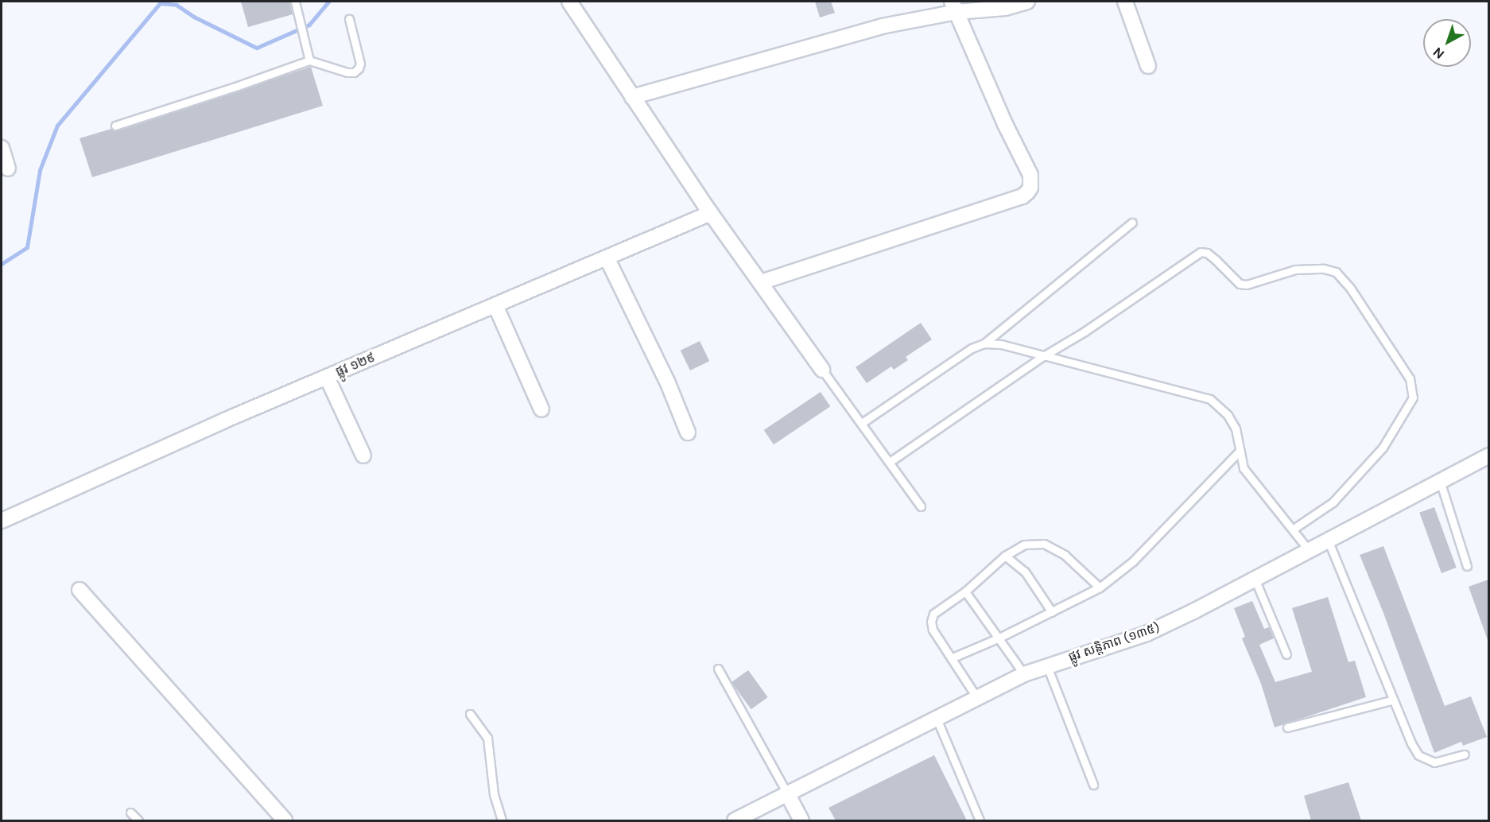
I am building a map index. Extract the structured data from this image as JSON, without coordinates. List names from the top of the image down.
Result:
{
  "streets": {
    "street": ["ផ្លូវ ១២៩", "ផ្លូវ សន្តិភាព (១៣៥)"]
  },
  "north": "bottom left"
}
